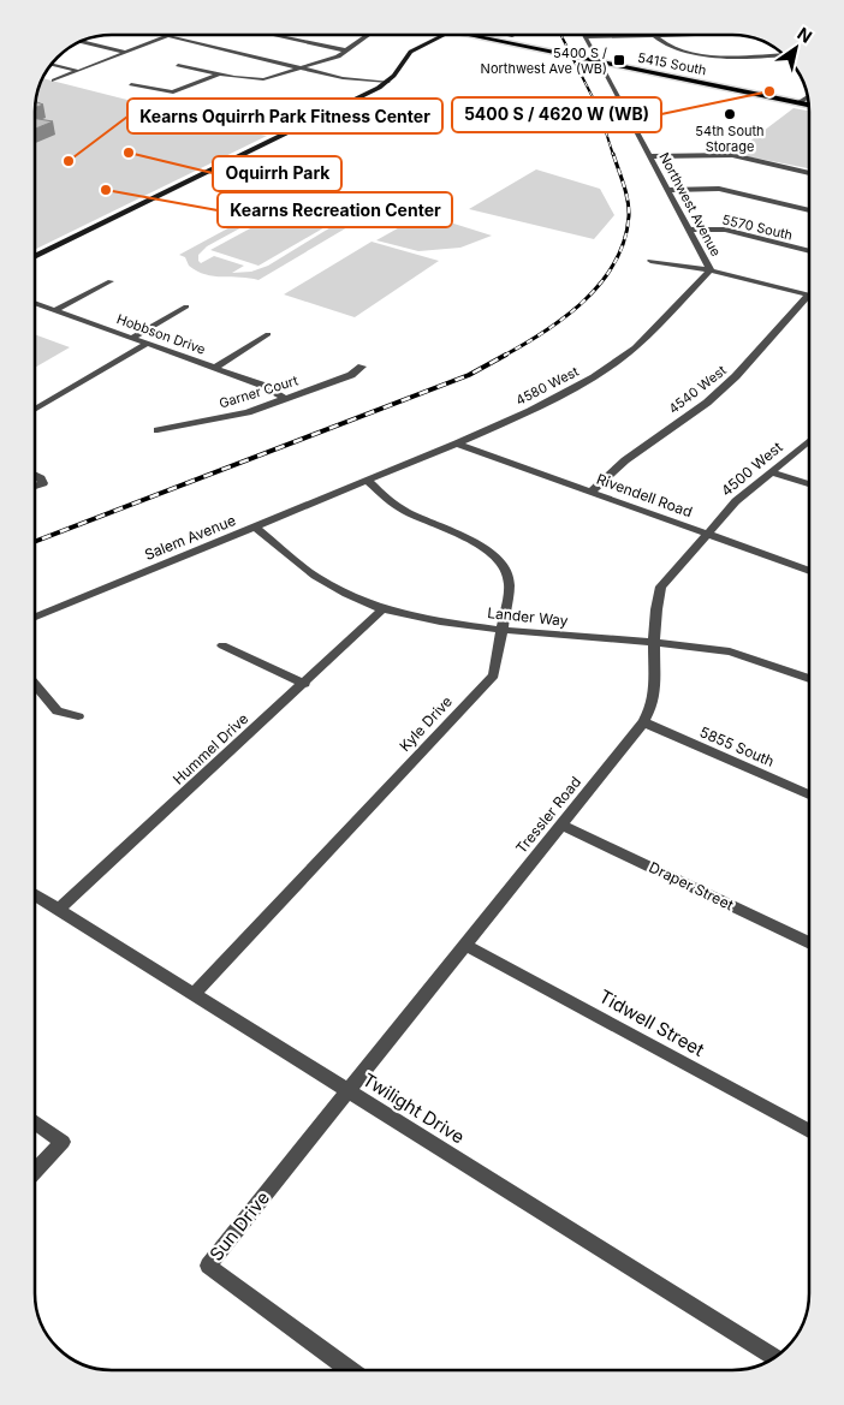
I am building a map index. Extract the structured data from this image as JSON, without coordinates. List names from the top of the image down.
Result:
{
  "streets": {
    "main road": ["5415 South"],
    "street": [
      "Northwest Avenue",
      "5570 South",
      "Hobbson Drive",
      "4580 West",
      "4540 West",
      "Garner Court",
      "4500 West",
      "Rivendell Road",
      "Salem Avenue",
      "Lander Way",
      "Kyle Drive",
      "5855 South",
      "Hummel Drive",
      "Tressler Road",
      "Draper Street",
      "Tidwell Street",
      "Twilight Drive",
      "Sun Drive"
    ]
  },
  "crossings": [
    ["5415 South", "Northwest Avenue"],
    ["Northwest Avenue", "5570 South"],
    ["Northwest Avenue", "4580 West"],
    ["Hobbson Drive", "Garner Court"],
    ["4580 West", "Rivendell Road"],
    ["4580 West", "Salem Avenue"],
    ["4580 West", "Kyle Drive"],
    ["4540 West", "Rivendell Road"],
    ["4500 West", "Rivendell Road"],
    ["4500 West", "Tressler Road"],
    ["Rivendell Road", "Tressler Road"],
    ["Salem Avenue", "Lander Way"],
    ["Salem Avenue", "Kyle Drive"],
    ["Lander Way", "Kyle Drive"],
    ["Lander Way", "Hummel Drive"],
    ["Lander Way", "Tressler Road"],
    ["Kyle Drive", "Twilight Drive"],
    ["5855 South", "Tressler Road"],
    ["Hummel Drive", "Twilight Drive"],
    ["Tressler Road", "Draper Street"],
    ["Tressler Road", "Tidwell Street"],
    ["Tressler Road", "Twilight Drive"],
    ["Tressler Road", "Sun Drive"],
    ["Twilight Drive", "Sun Drive"]
  ],
  "places": {
    "transit": ["5400 S / Northwest Ave (WB)"],
    "other": [
      "5400 S / 4620 W (WB)",
      "54th South Storage",
      "Oquirrh Park",
      "Kearns Oquirrh Park Fitness Center",
      "Kearns Recreation Center"
    ]
  },
  "north": "top right"
}
